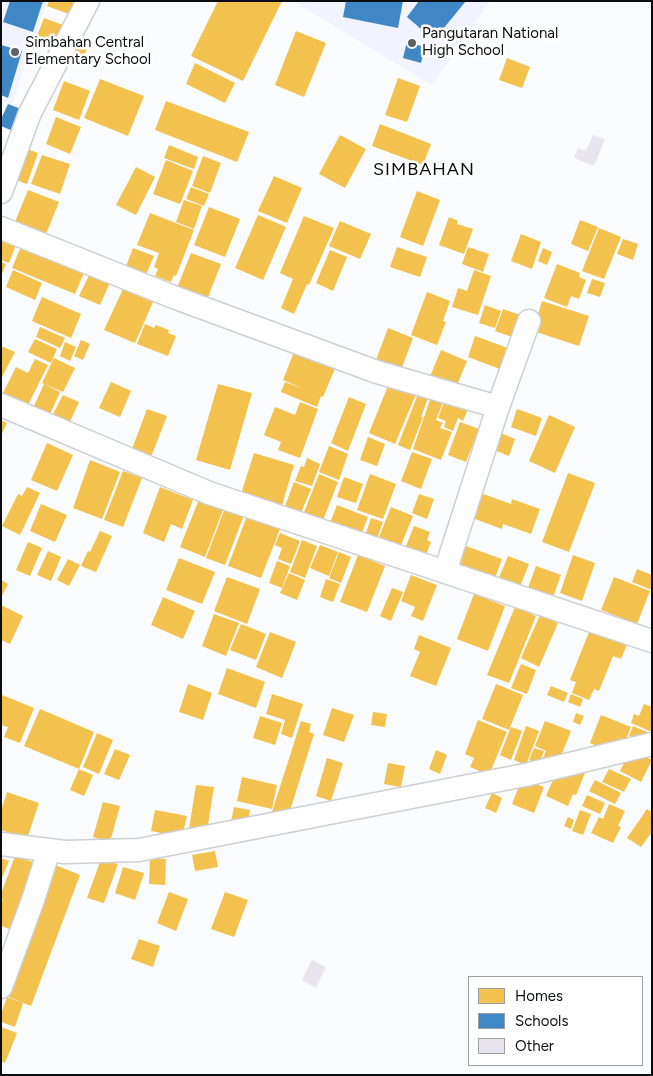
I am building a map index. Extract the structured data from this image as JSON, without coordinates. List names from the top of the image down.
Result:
{
  "districts": ["SIMBAHAN"],
  "places": ["Pangutaran National High School", "Simbahan Central Elementary School"],
  "legend": ["Homes", "Schools", "Other"]
}
